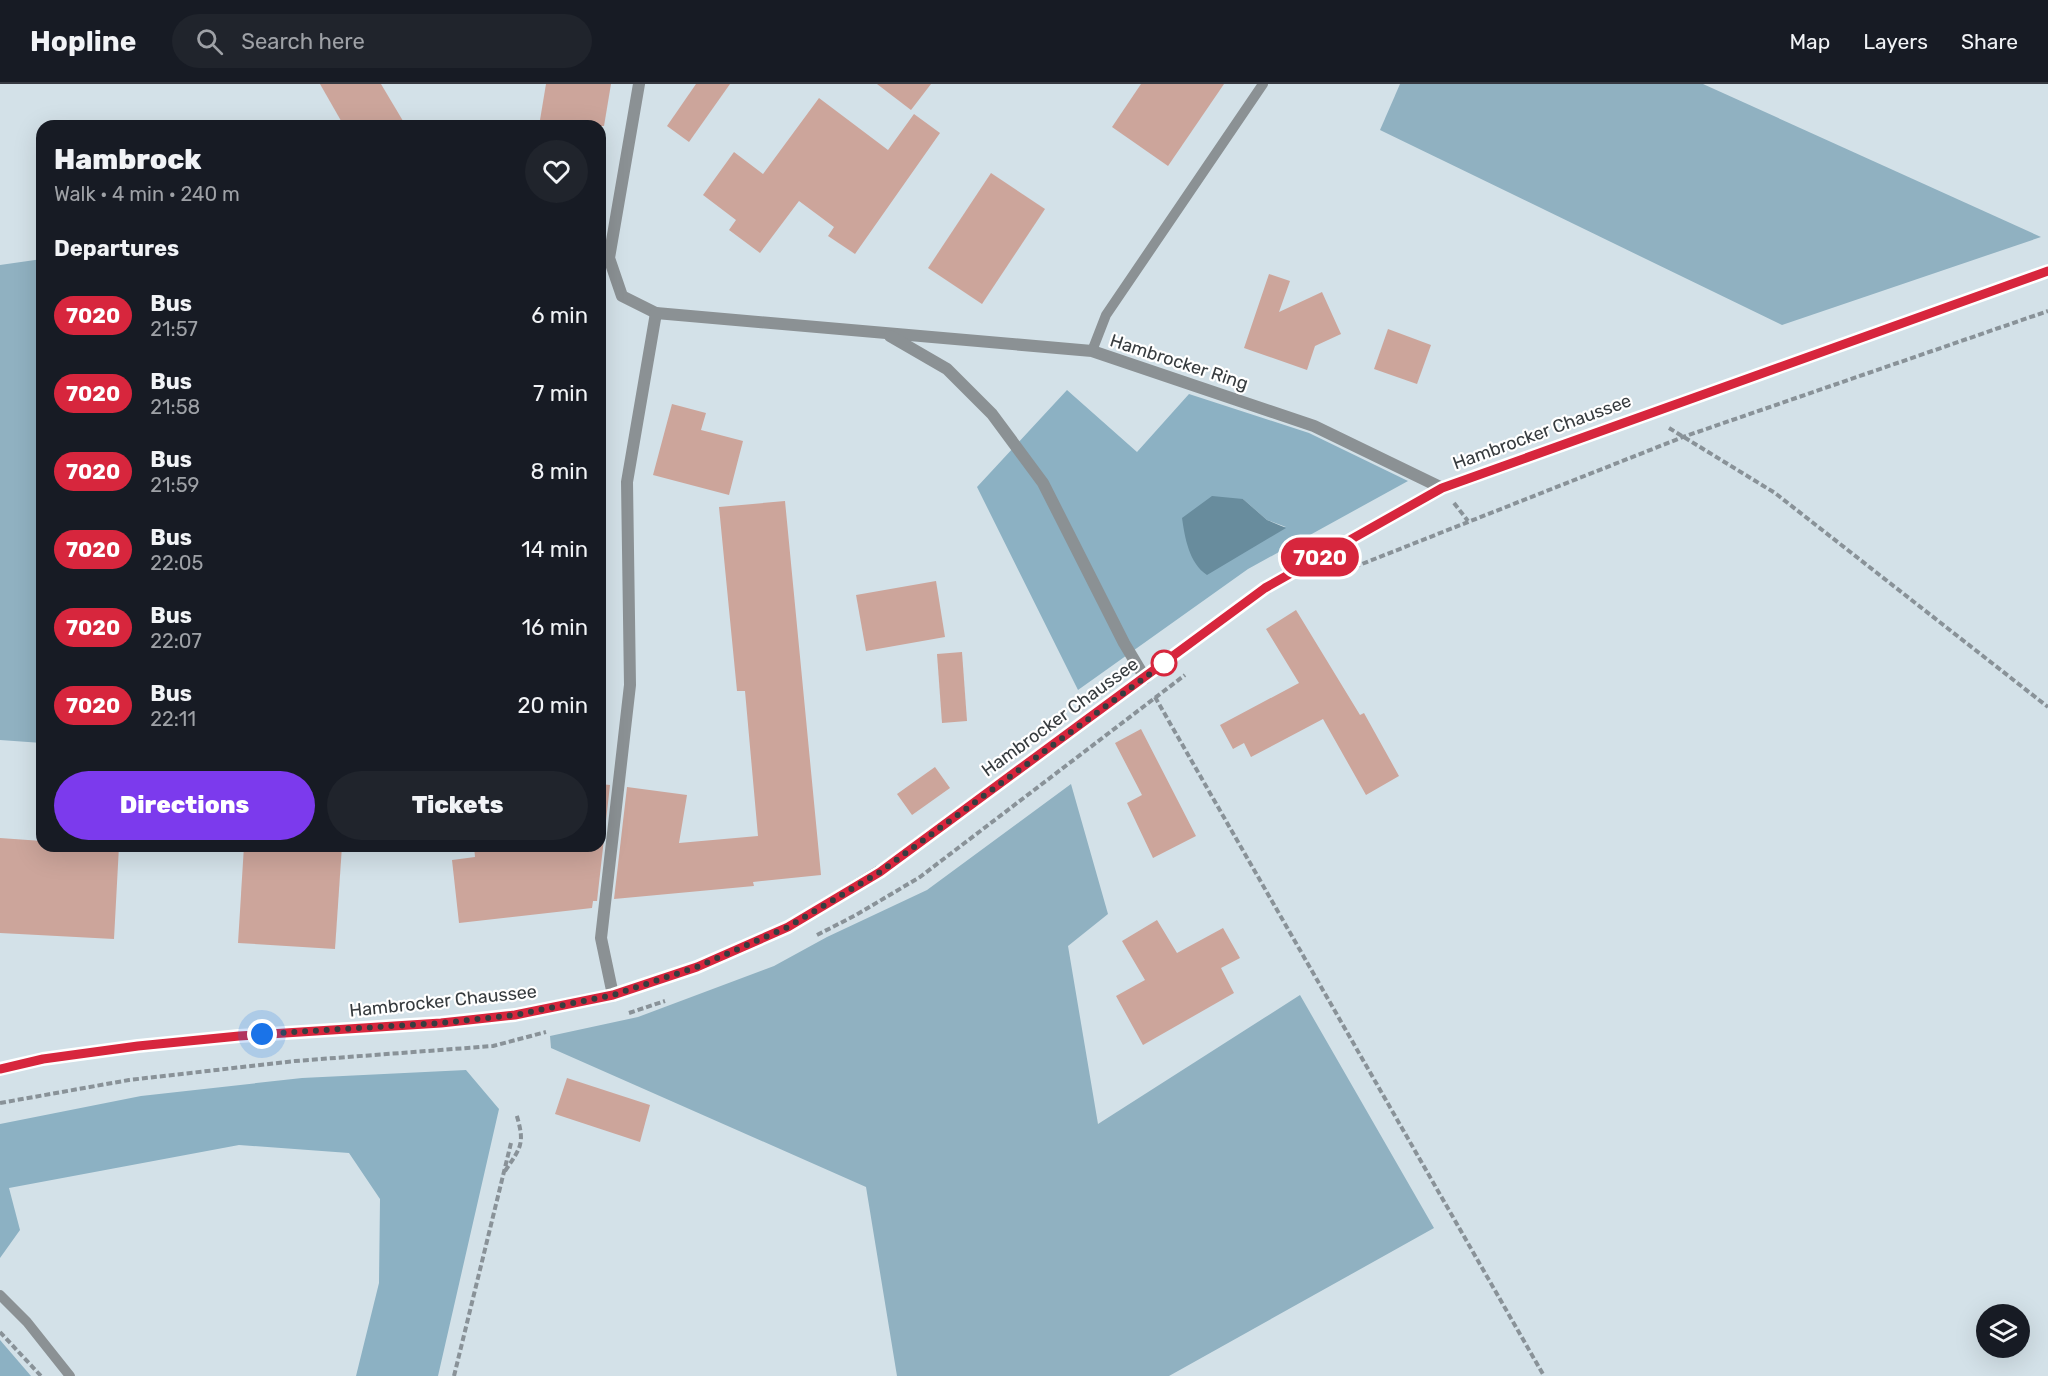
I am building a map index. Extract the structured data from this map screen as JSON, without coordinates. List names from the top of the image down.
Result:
{
  "streets": {
    "street": ["Hambrocker Ring", "Hambrocker Chaussee"]
  },
  "crossings": [
    ["Hambrocker Ring", "Hambrocker Chaussee"]
  ],
  "lines": ["bus line 7020"],
  "page": {
    "header": "Hopline",
    "search": "Search here",
    "nav": ["Map", "Layers", "Share"],
    "on_map": "7020",
    "heading": [
      ["Hambrock", "Walk · 4 min · 240 m"],
      "Departures"
    ],
    "list": [
      {
        "mark": "7020",
        "name": "Bus",
        "note": "21:57",
        "value": "6 min"
      },
      {
        "mark": "7020",
        "name": "Bus",
        "note": "21:58",
        "value": "7 min"
      },
      {
        "mark": "7020",
        "name": "Bus",
        "note": "21:59",
        "value": "8 min"
      },
      {
        "mark": "7020",
        "name": "Bus",
        "note": "22:05",
        "value": "14 min"
      },
      {
        "mark": "7020",
        "name": "Bus",
        "note": "22:07",
        "value": "16 min"
      },
      {
        "mark": "7020",
        "name": "Bus",
        "note": "22:11",
        "value": "20 min"
      }
    ],
    "buttons": ["Directions", "Tickets"]
  }
}
